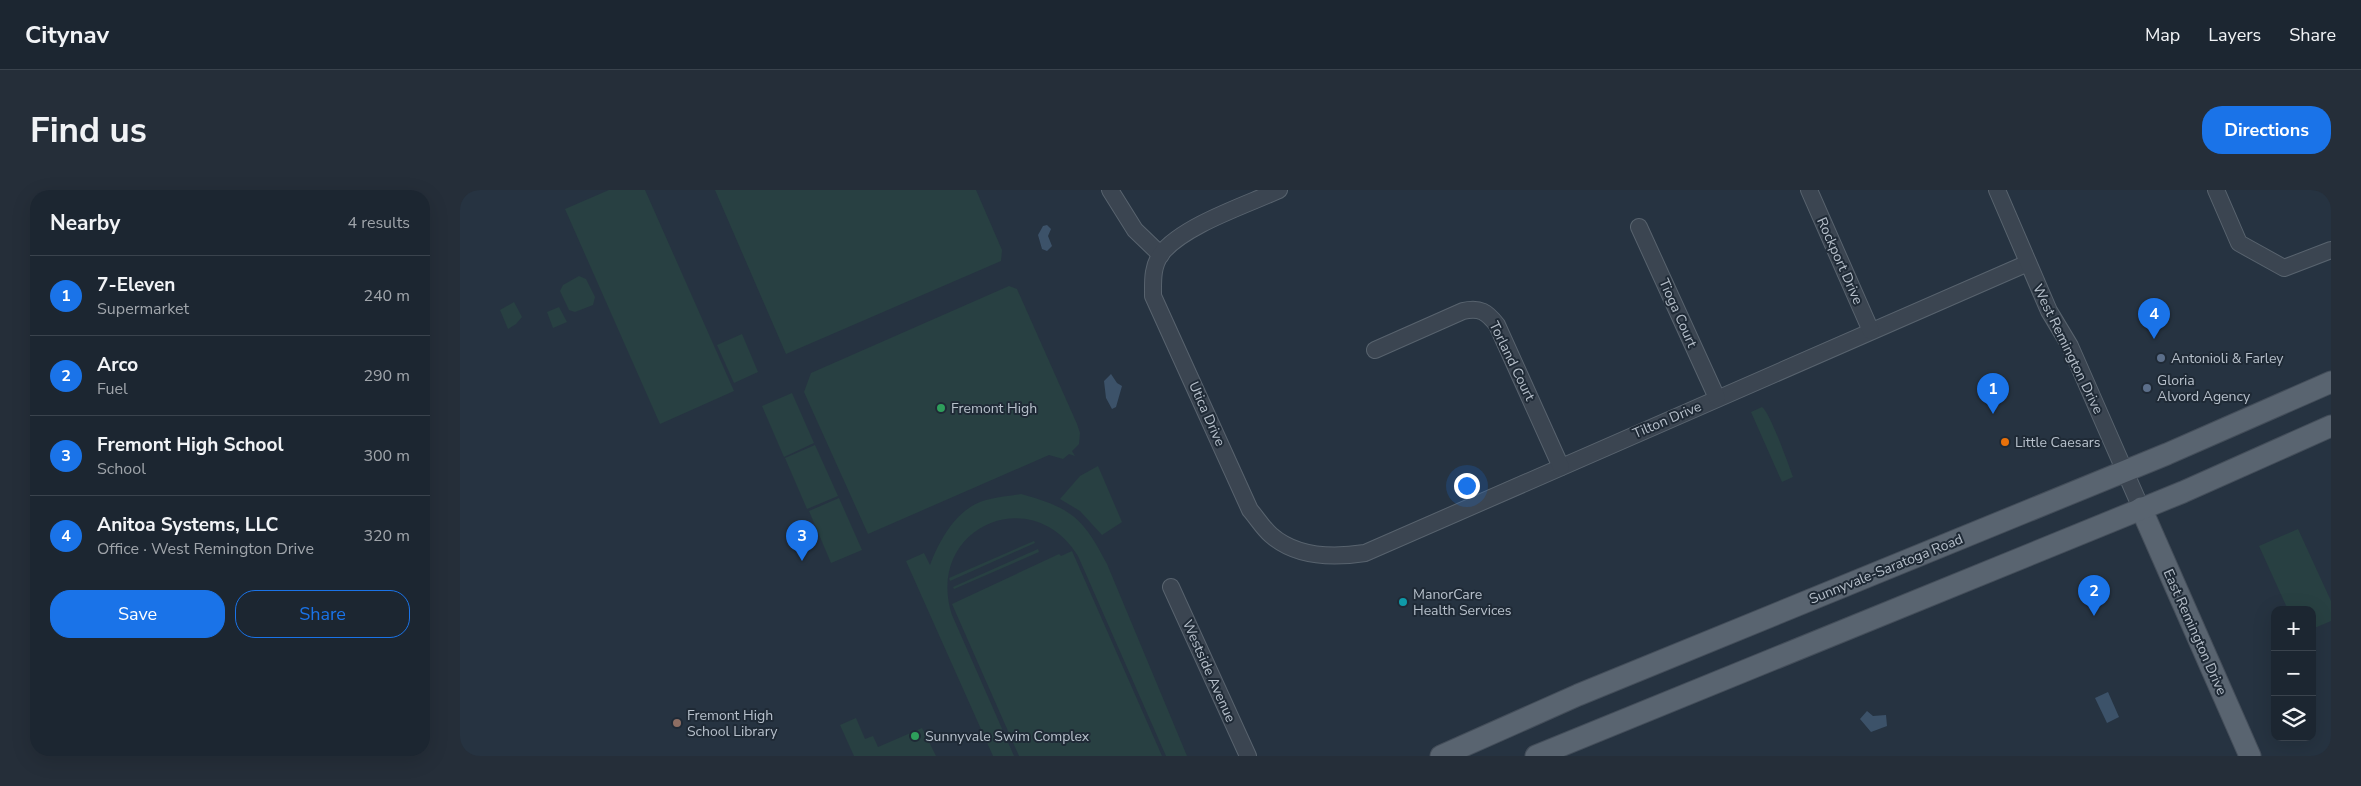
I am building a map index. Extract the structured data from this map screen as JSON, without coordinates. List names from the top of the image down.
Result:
{
  "streets": {
    "main road": ["Sunnyvale-Saratoga Road", "East Remington Drive"],
    "street": [
      "Rockport Drive",
      "Tioga Court",
      "West Remington Drive",
      "Torland Court",
      "Utica Drive",
      "Tilton Drive",
      "Westside Avenue"
    ]
  },
  "crossings": [
    ["Rockport Drive", "Tilton Drive"],
    ["Tioga Court", "Tilton Drive"],
    ["West Remington Drive", "Tilton Drive"],
    ["West Remington Drive", "Sunnyvale-Saratoga Road"],
    ["West Remington Drive", "East Remington Drive"],
    ["Torland Court", "Tilton Drive"],
    ["Utica Drive", "Tilton Drive"]
  ],
  "places": [
    "Antonioli & Farley",
    "Gloria Alvord Agency",
    "Fremont High",
    "Little Caesars",
    "ManorCare Health Services",
    "Fremont High School Library",
    "Sunnyvale Swim Complex"
  ],
  "page": {
    "header": "Citynav",
    "nav": ["Map", "Layers", "Share"],
    "buttons": [
      "Directions",
      ["Save", "Share"]
    ],
    "title": "Find us",
    "heading": ["Nearby", "4 results"],
    "list": [
      {
        "mark": "1",
        "name": "7-Eleven",
        "note": "Supermarket",
        "value": "240 m"
      },
      {
        "mark": "2",
        "name": "Arco",
        "note": "Fuel",
        "value": "290 m"
      },
      {
        "mark": "3",
        "name": "Fremont High School",
        "note": "School",
        "value": "300 m"
      },
      {
        "mark": "4",
        "name": "Anitoa Systems, LLC",
        "note": "Office · West Remington Drive",
        "value": "320 m"
      }
    ],
    "pins": [
      "4",
      "1",
      "3",
      "2"
    ],
    "map_buttons": ["+", "−"]
  }
}
